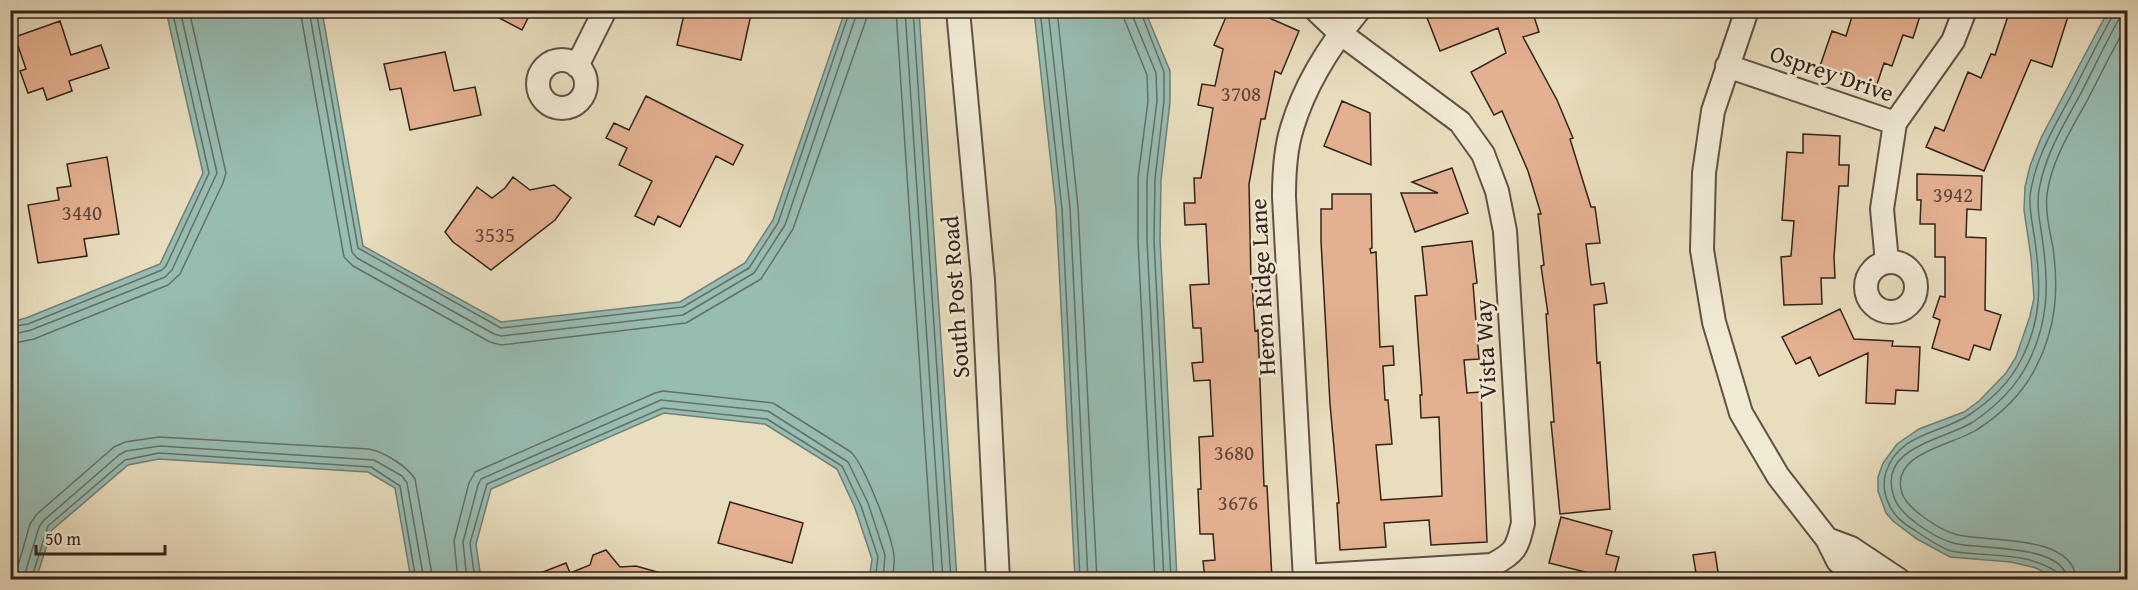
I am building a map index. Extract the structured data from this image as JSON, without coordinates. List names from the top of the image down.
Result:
{
  "streets": {
    "street": [
      "Osprey Drive",
      "Heron Ridge Lane",
      "South Post Road",
      "Vista Way"
    ]
  },
  "crossings": [
    ["Heron Ridge Lane", "Vista Way"]
  ],
  "house_numbers": [
    "3708",
    "3942",
    "3440",
    "3535",
    "3680",
    "3676"
  ],
  "scale_bar": "50 m"
}
